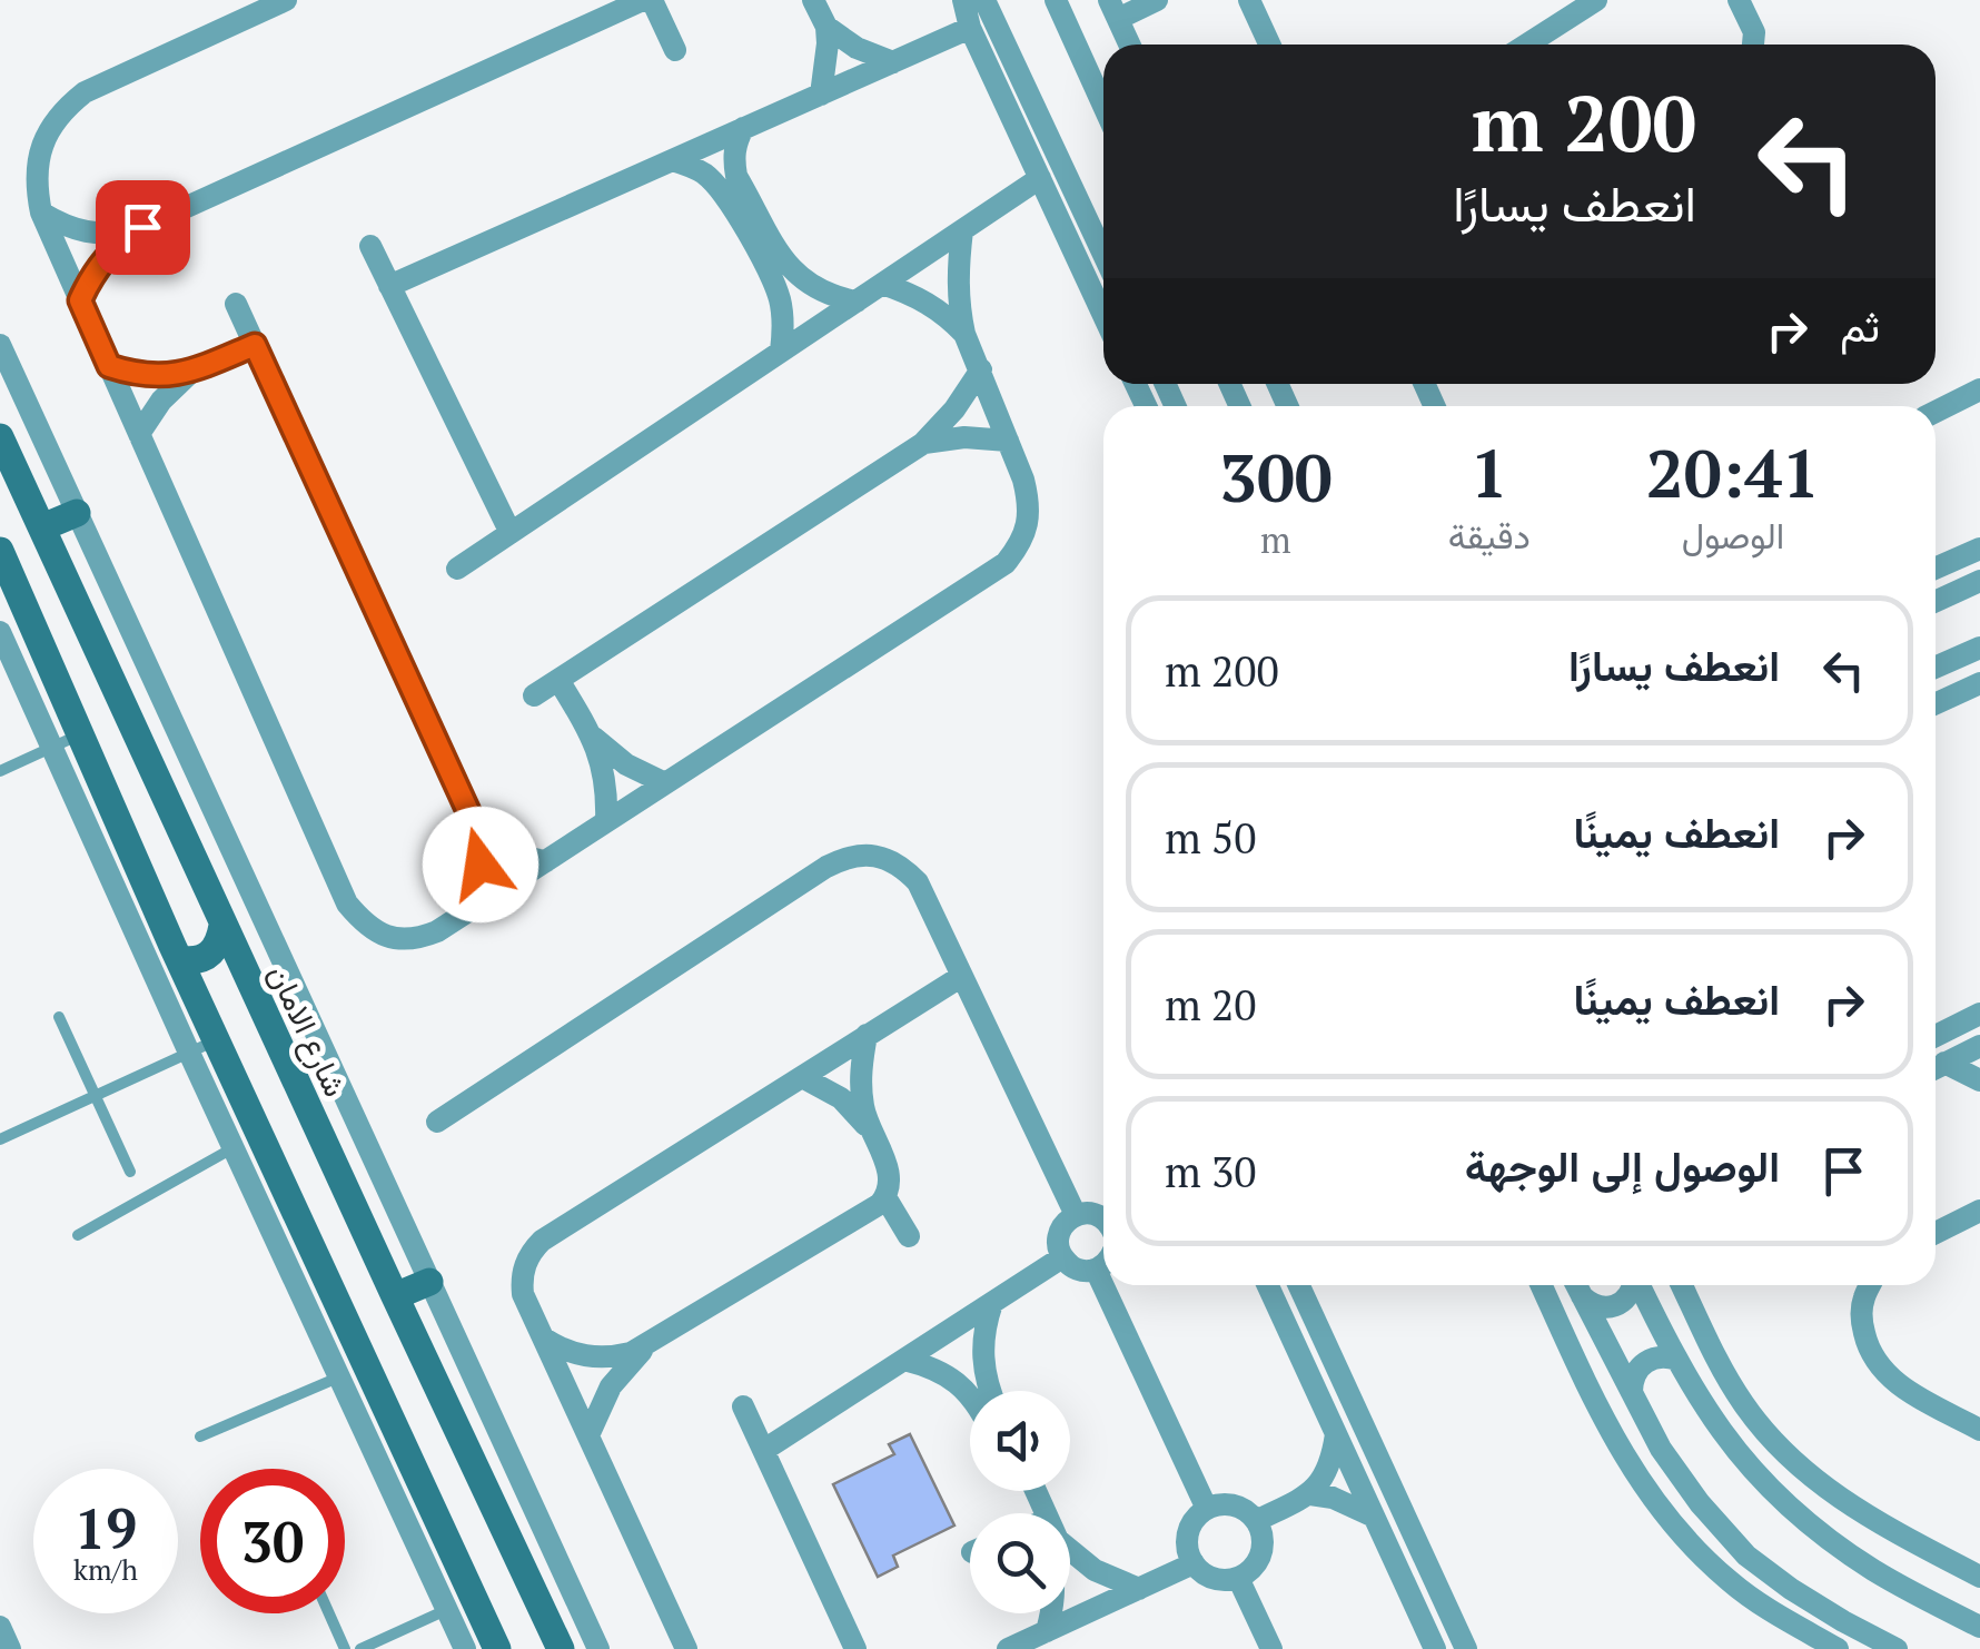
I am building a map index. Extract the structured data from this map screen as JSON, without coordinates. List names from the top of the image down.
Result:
{
  "streets": {
    "street": ["شارع الامان"]
  },
  "page": {
    "turn": ["200 m", "انعطف يسارًا"],
    "then": "ثم",
    "eta": [
      "20:41",
      "الوصول",
      "1",
      "دقيقة",
      "300",
      "m"
    ],
    "list": [
      {
        "name": "انعطف يسارًا",
        "value": "200 m"
      },
      {
        "name": "انعطف يمينًا",
        "value": "50 m"
      },
      {
        "name": "انعطف يمينًا",
        "value": "20 m"
      },
      {
        "name": "الوصول إلى الوجهة",
        "value": "30 m"
      }
    ],
    "speed": "19 km/h",
    "limit": "30"
  }
}
